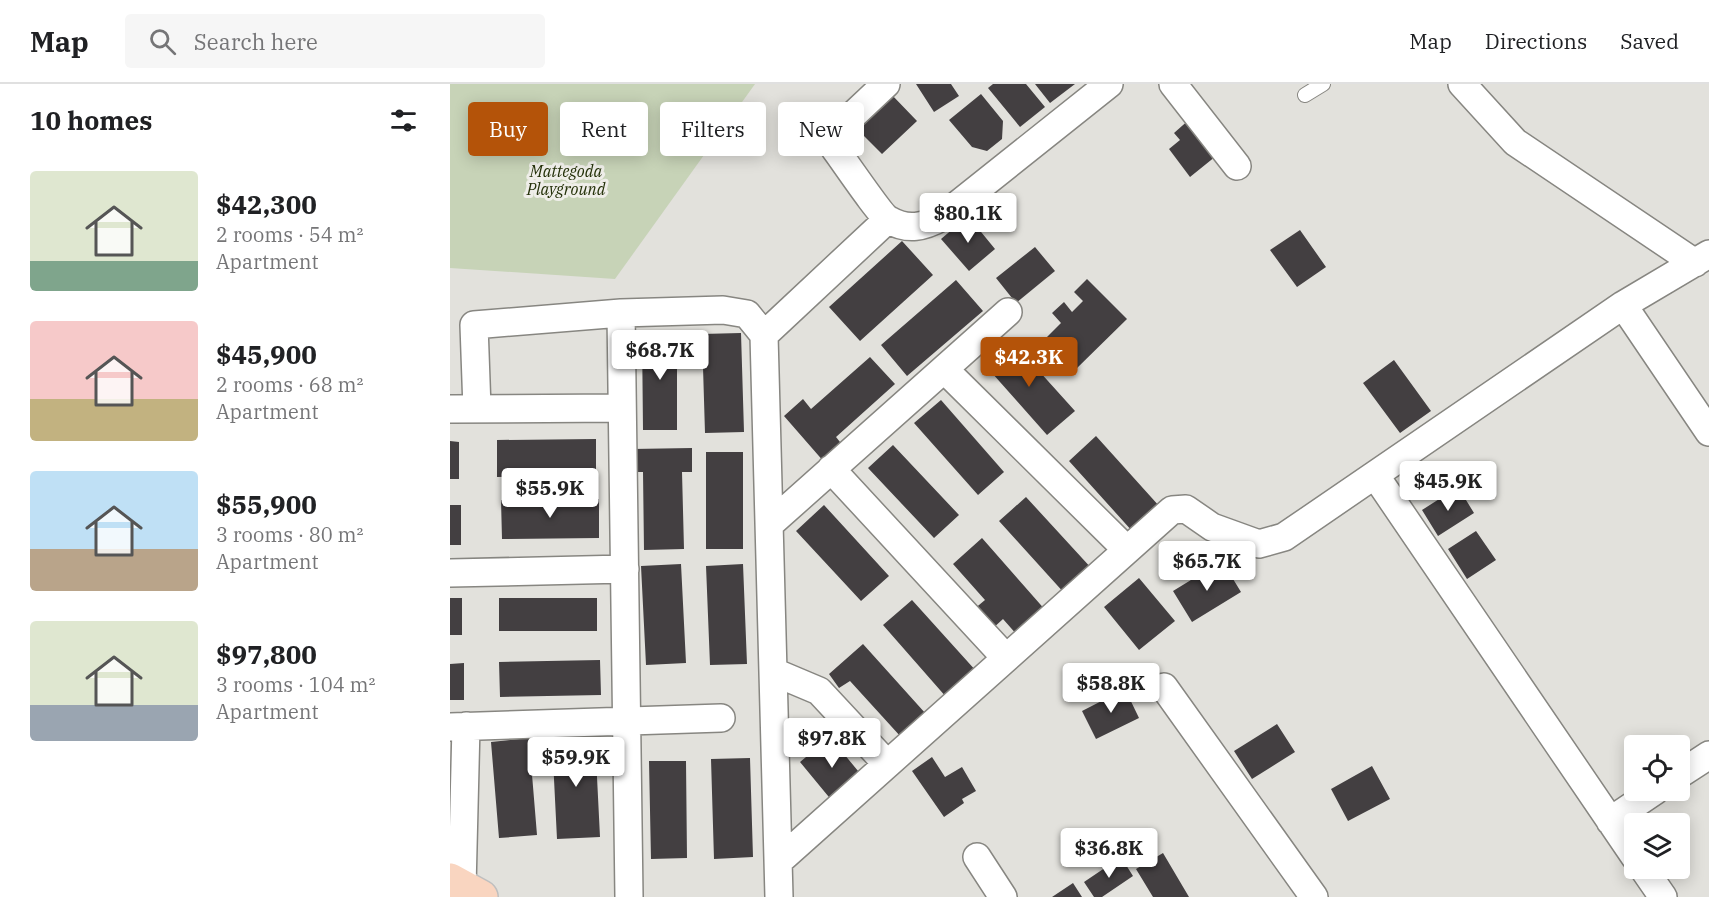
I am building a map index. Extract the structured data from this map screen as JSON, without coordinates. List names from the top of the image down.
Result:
{
  "parks": ["Mattegoda Playground"],
  "page": {
    "header": "Map",
    "search": "Search here",
    "nav": ["Map", "Directions", "Saved"],
    "heading": "10 homes",
    "chip": [
      "Buy",
      "Rent",
      "Filters",
      "New"
    ],
    "list": [
      {
        "name": "$42,300",
        "note": "2 rooms · 54 m² · Apartment"
      },
      {
        "name": "$45,900",
        "note": "2 rooms · 68 m² · Apartment"
      },
      {
        "name": "$55,900",
        "note": "3 rooms · 80 m² · Apartment"
      },
      {
        "name": "$97,800",
        "note": "3 rooms · 104 m² · Apartment"
      }
    ],
    "price": [
      "$80.1K",
      "$68.7K",
      "$42.3K",
      "$45.9K",
      "$55.9K",
      "$65.7K",
      "$58.8K",
      "$97.8K",
      "$59.9K",
      "$36.8K"
    ]
  }
}
